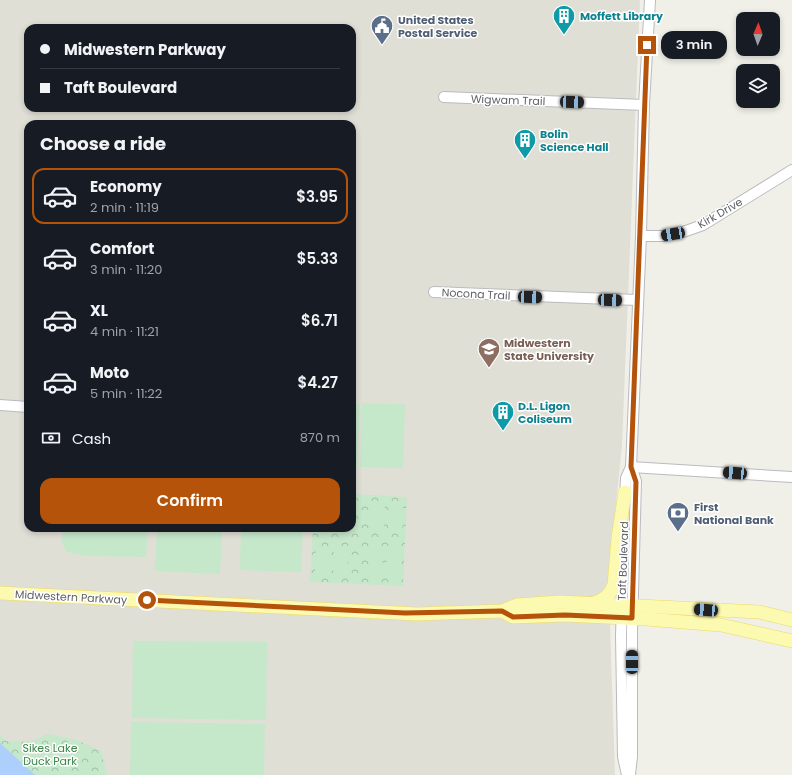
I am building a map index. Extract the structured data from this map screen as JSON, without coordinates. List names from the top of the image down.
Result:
{
  "streets": {
    "main road": ["Midwestern Parkway"],
    "street": [
      "Wigwam Trail",
      "Kirk Drive",
      "Nocona Trail",
      "Taft Boulevard"
    ]
  },
  "crossings": [
    ["Wigwam Trail", "Taft Boulevard"],
    ["Kirk Drive", "Taft Boulevard"],
    ["Nocona Trail", "Taft Boulevard"],
    ["Taft Boulevard", "Midwestern Parkway"]
  ],
  "parks": ["Sikes Lake Duck Park"],
  "places": {
    "building": ["Moffett Library", "Bolin Science Hall", "D.L. Ligon Coliseum"],
    "public building": ["United States Postal Service"],
    "school or university": ["Midwestern State University"],
    "bank": ["First National Bank"]
  },
  "north": "top",
  "page": {
    "banner": ["Midwestern Parkway", "Taft Boulevard"],
    "bubble": "3 min",
    "heading": "Choose a ride",
    "list": [
      {
        "name": "Economy",
        "note": "2 min · 11:19",
        "value": "$3.95"
      },
      {
        "name": "Comfort",
        "note": "3 min · 11:20",
        "value": "$5.33"
      },
      {
        "name": "XL",
        "note": "4 min · 11:21",
        "value": "$6.71"
      },
      {
        "name": "Moto",
        "note": "5 min · 11:22",
        "value": "$4.27"
      }
    ],
    "pay": ["Cash", "870 m"],
    "buttons": "Confirm"
  }
}
